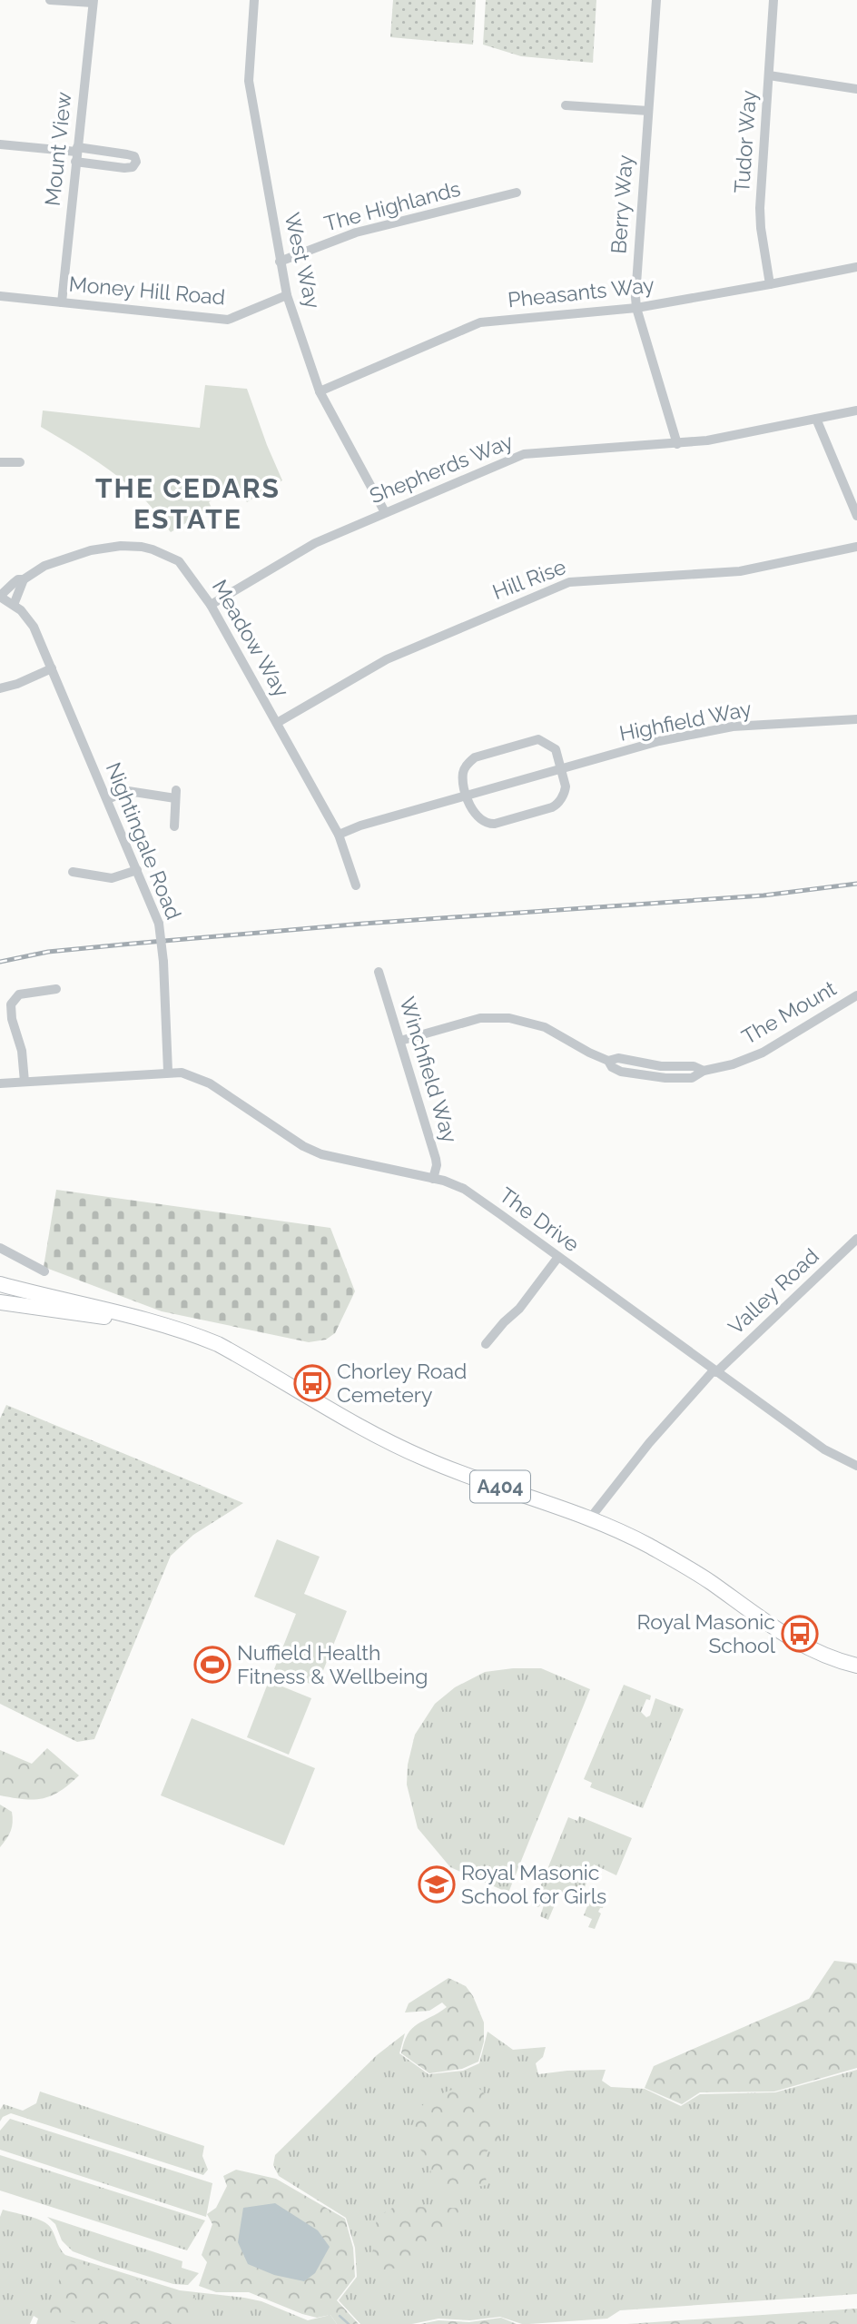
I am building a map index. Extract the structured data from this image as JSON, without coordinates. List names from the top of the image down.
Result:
{
  "streets": {
    "main road": ["A404"],
    "street": [
      "Tudor Way",
      "Mount View",
      "Berry Way",
      "The Highlands",
      "West Way",
      "Money Hill Road",
      "Pheasants Way",
      "Shepherds Way",
      "Hill Rise",
      "Meadow Way",
      "Highfield Way",
      "Nightingale Road",
      "The Mount",
      "Winchfield Way",
      "The Drive",
      "Valley Road"
    ]
  },
  "crossings": [
    ["Tudor Way", "Pheasants Way"],
    ["Mount View", "Money Hill Road"],
    ["Berry Way", "Pheasants Way"],
    ["Berry Way", "Shepherds Way"],
    ["The Highlands", "West Way"],
    ["West Way", "Money Hill Road"],
    ["West Way", "Pheasants Way"],
    ["West Way", "Shepherds Way"],
    ["Shepherds Way", "Meadow Way"],
    ["Hill Rise", "Meadow Way"],
    ["Meadow Way", "Highfield Way"],
    ["Meadow Way", "Nightingale Road"],
    ["Nightingale Road", "The Drive"],
    ["The Mount", "Winchfield Way"],
    ["Winchfield Way", "The Drive"],
    ["The Drive", "Valley Road"],
    ["Valley Road", "A404"]
  ],
  "districts": ["THE CEDARS ESTATE"],
  "places": {
    "bus stop": ["Chorley Road Cemetery", "Royal Masonic School"],
    "sports": ["Nuffield Health Fitness & Wellbeing"],
    "school or university": ["Royal Masonic School for Girls"]
  }
}
